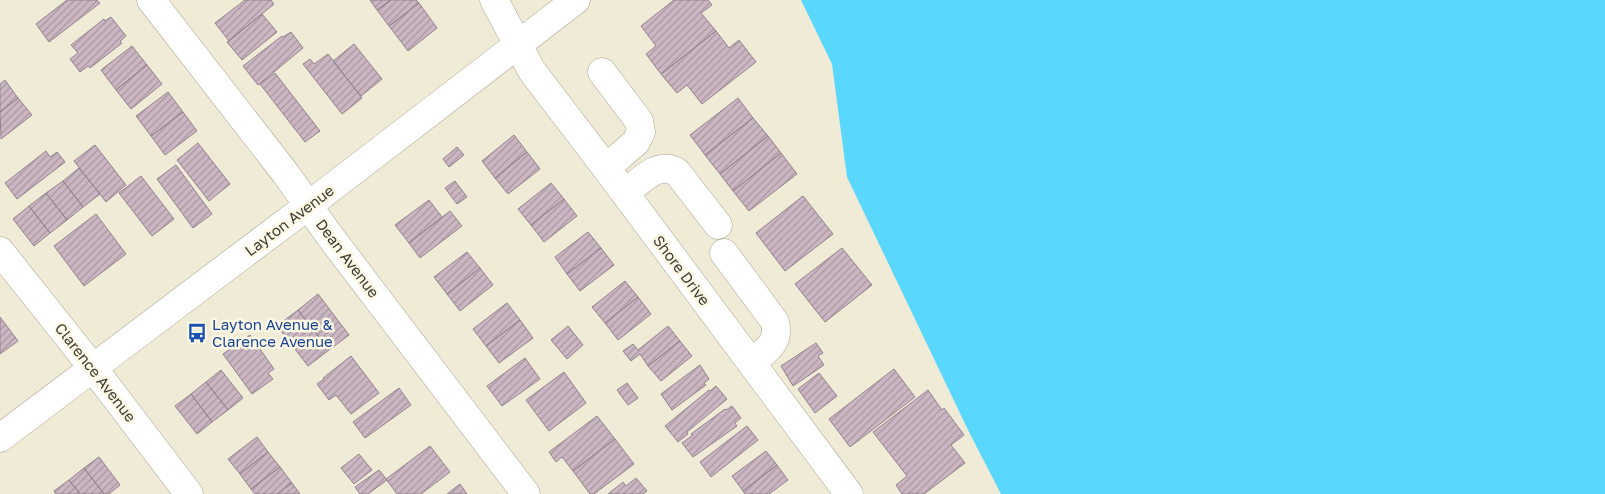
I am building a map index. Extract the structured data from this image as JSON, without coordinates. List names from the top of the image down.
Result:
{
  "streets": {
    "street": [
      "Layton Avenue",
      "Dean Avenue",
      "Shore Drive",
      "Clarence Avenue"
    ]
  },
  "crossings": [
    ["Layton Avenue", "Dean Avenue"],
    ["Layton Avenue", "Shore Drive"],
    ["Layton Avenue", "Clarence Avenue"]
  ],
  "places": {
    "bus stop": ["Layton Avenue & Clarence Avenue"]
  }
}
